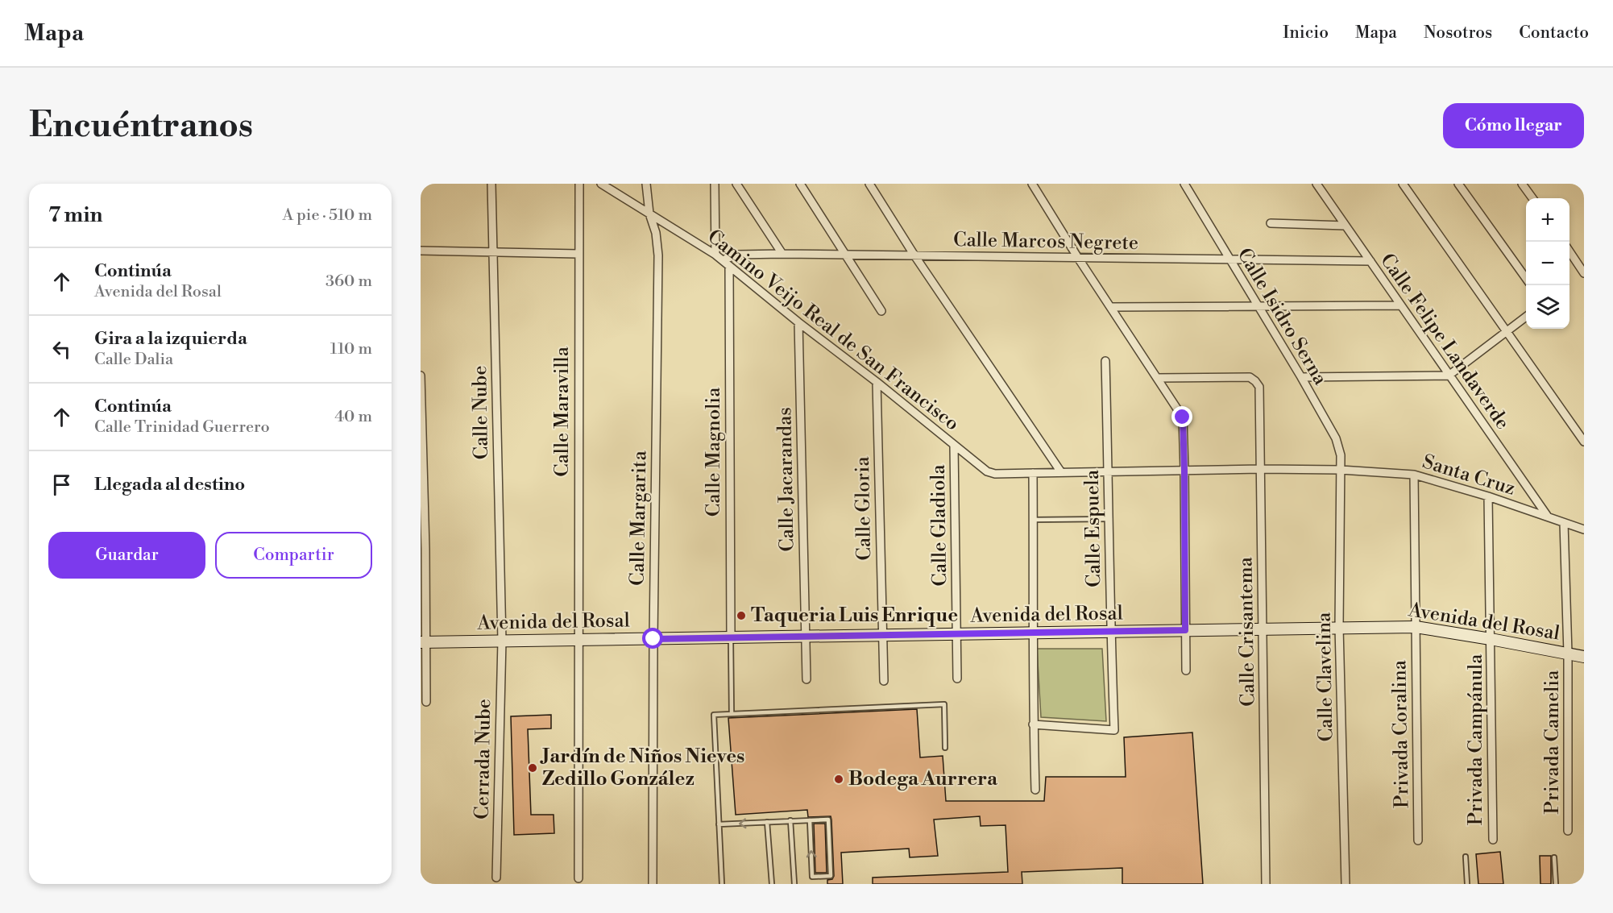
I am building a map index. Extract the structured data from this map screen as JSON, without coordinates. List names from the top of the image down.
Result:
{
  "streets": {
    "street": [
      "Calle Marcos Negrete",
      "Calle Isidro Serna",
      "Camino Veijo Real de San Francisco",
      "Calle Felipe Landaverde",
      "Calle Maravilla",
      "Calle Nube",
      "Calle Magnolia",
      "Santa Cruz",
      "Calle Jacarandas",
      "Calle Gloria",
      "Calle Margarita",
      "Calle Gladiola",
      "Calle Espuela",
      "Avenida del Rosal",
      "Calle Crisantema",
      "Calle Clavelina",
      "Privada Coralina",
      "Privada Campánula",
      "Privada Camelia",
      "Cerrada Nube"
    ]
  },
  "crossings": [
    ["Calle Marcos Negrete", "Calle Isidro Serna"],
    ["Calle Marcos Negrete", "Camino Veijo Real de San Francisco"],
    ["Calle Marcos Negrete", "Calle Felipe Landaverde"],
    ["Calle Isidro Serna", "Santa Cruz"],
    ["Calle Isidro Serna", "Calle Clavelina"],
    ["Camino Veijo Real de San Francisco", "Calle Magnolia"],
    ["Camino Veijo Real de San Francisco", "Santa Cruz"],
    ["Camino Veijo Real de San Francisco", "Calle Jacarandas"],
    ["Camino Veijo Real de San Francisco", "Calle Gloria"],
    ["Camino Veijo Real de San Francisco", "Calle Margarita"],
    ["Camino Veijo Real de San Francisco", "Calle Gladiola"],
    ["Calle Felipe Landaverde", "Santa Cruz"],
    ["Calle Maravilla", "Avenida del Rosal"],
    ["Calle Nube", "Avenida del Rosal"],
    ["Calle Nube", "Cerrada Nube"],
    ["Calle Magnolia", "Avenida del Rosal"],
    ["Santa Cruz", "Calle Espuela"],
    ["Santa Cruz", "Calle Crisantema"],
    ["Santa Cruz", "Calle Clavelina"],
    ["Santa Cruz", "Privada Coralina"],
    ["Santa Cruz", "Privada Campánula"],
    ["Santa Cruz", "Privada Camelia"],
    ["Calle Jacarandas", "Avenida del Rosal"],
    ["Calle Gloria", "Avenida del Rosal"],
    ["Calle Margarita", "Avenida del Rosal"],
    ["Calle Gladiola", "Avenida del Rosal"],
    ["Calle Espuela", "Avenida del Rosal"],
    ["Avenida del Rosal", "Calle Crisantema"],
    ["Avenida del Rosal", "Calle Clavelina"],
    ["Avenida del Rosal", "Privada Coralina"],
    ["Avenida del Rosal", "Privada Campánula"],
    ["Avenida del Rosal", "Privada Camelia"],
    ["Avenida del Rosal", "Cerrada Nube"]
  ],
  "places": ["Taqueria Luis Enrique", "Jardín de Niños Nieves Zedillo González", "Bodega Aurrera"],
  "page": {
    "header": "Mapa",
    "nav": [
      "Inicio",
      "Mapa",
      "Nosotros",
      "Contacto"
    ],
    "buttons": [
      "Cómo llegar",
      ["Guardar", "Compartir"]
    ],
    "title": "Encuéntranos",
    "heading": ["7 min", "A pie · 510 m"],
    "map_buttons": ["+", "−"],
    "list": [
      ["Continúa", "Avenida del Rosal", "360 m"],
      ["Gira a la izquierda", "Calle Dalia", "110 m"],
      ["Continúa", "Calle Trinidad Guerrero", "40 m"],
      "Llegada al destino"
    ]
  }
}
